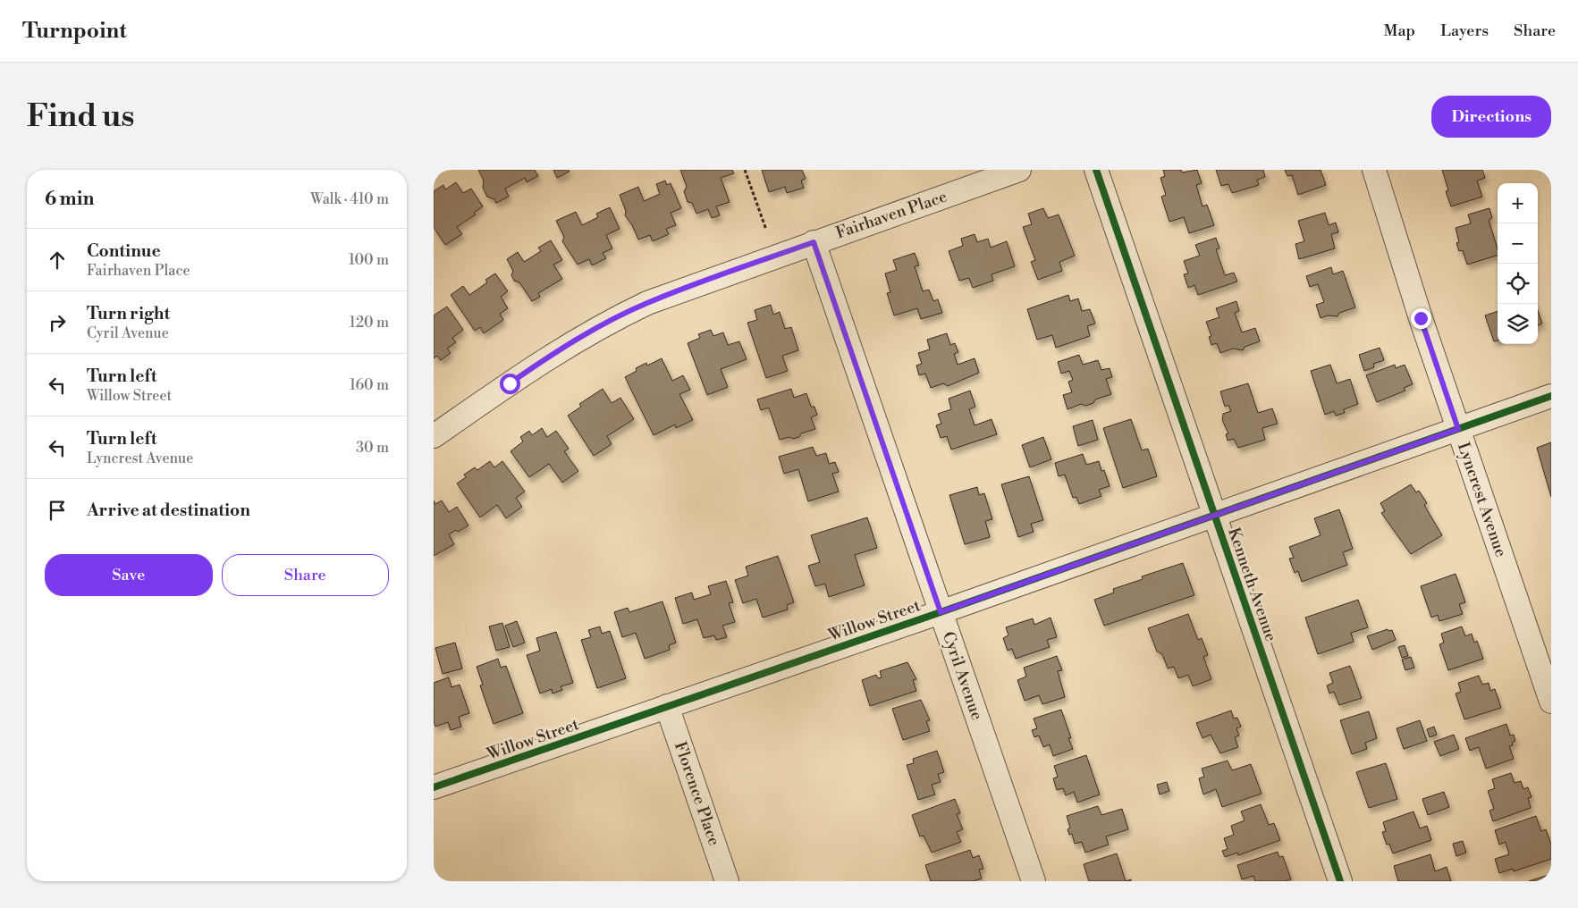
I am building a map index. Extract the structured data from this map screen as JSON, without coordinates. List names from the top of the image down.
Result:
{
  "streets": {
    "street": [
      "Fairhaven Place",
      "Lyncrest Avenue",
      "Kenneth Avenue",
      "Willow Street",
      "Cyril Avenue",
      "Florence Place"
    ]
  },
  "crossings": [
    ["Fairhaven Place", "Cyril Avenue"],
    ["Lyncrest Avenue", "Willow Street"],
    ["Kenneth Avenue", "Willow Street"],
    ["Willow Street", "Cyril Avenue"],
    ["Willow Street", "Florence Place"]
  ],
  "page": {
    "header": "Turnpoint",
    "nav": ["Map", "Layers", "Share"],
    "buttons": [
      "Directions",
      ["Save", "Share"]
    ],
    "title": "Find us",
    "heading": ["6 min", "Walk · 410 m"],
    "map_buttons": ["+", "−"],
    "list": [
      ["Continue", "Fairhaven Place", "100 m"],
      ["Turn right", "Cyril Avenue", "120 m"],
      ["Turn left", "Willow Street", "160 m"],
      ["Turn left", "Lyncrest Avenue", "30 m"],
      "Arrive at destination"
    ]
  }
}
